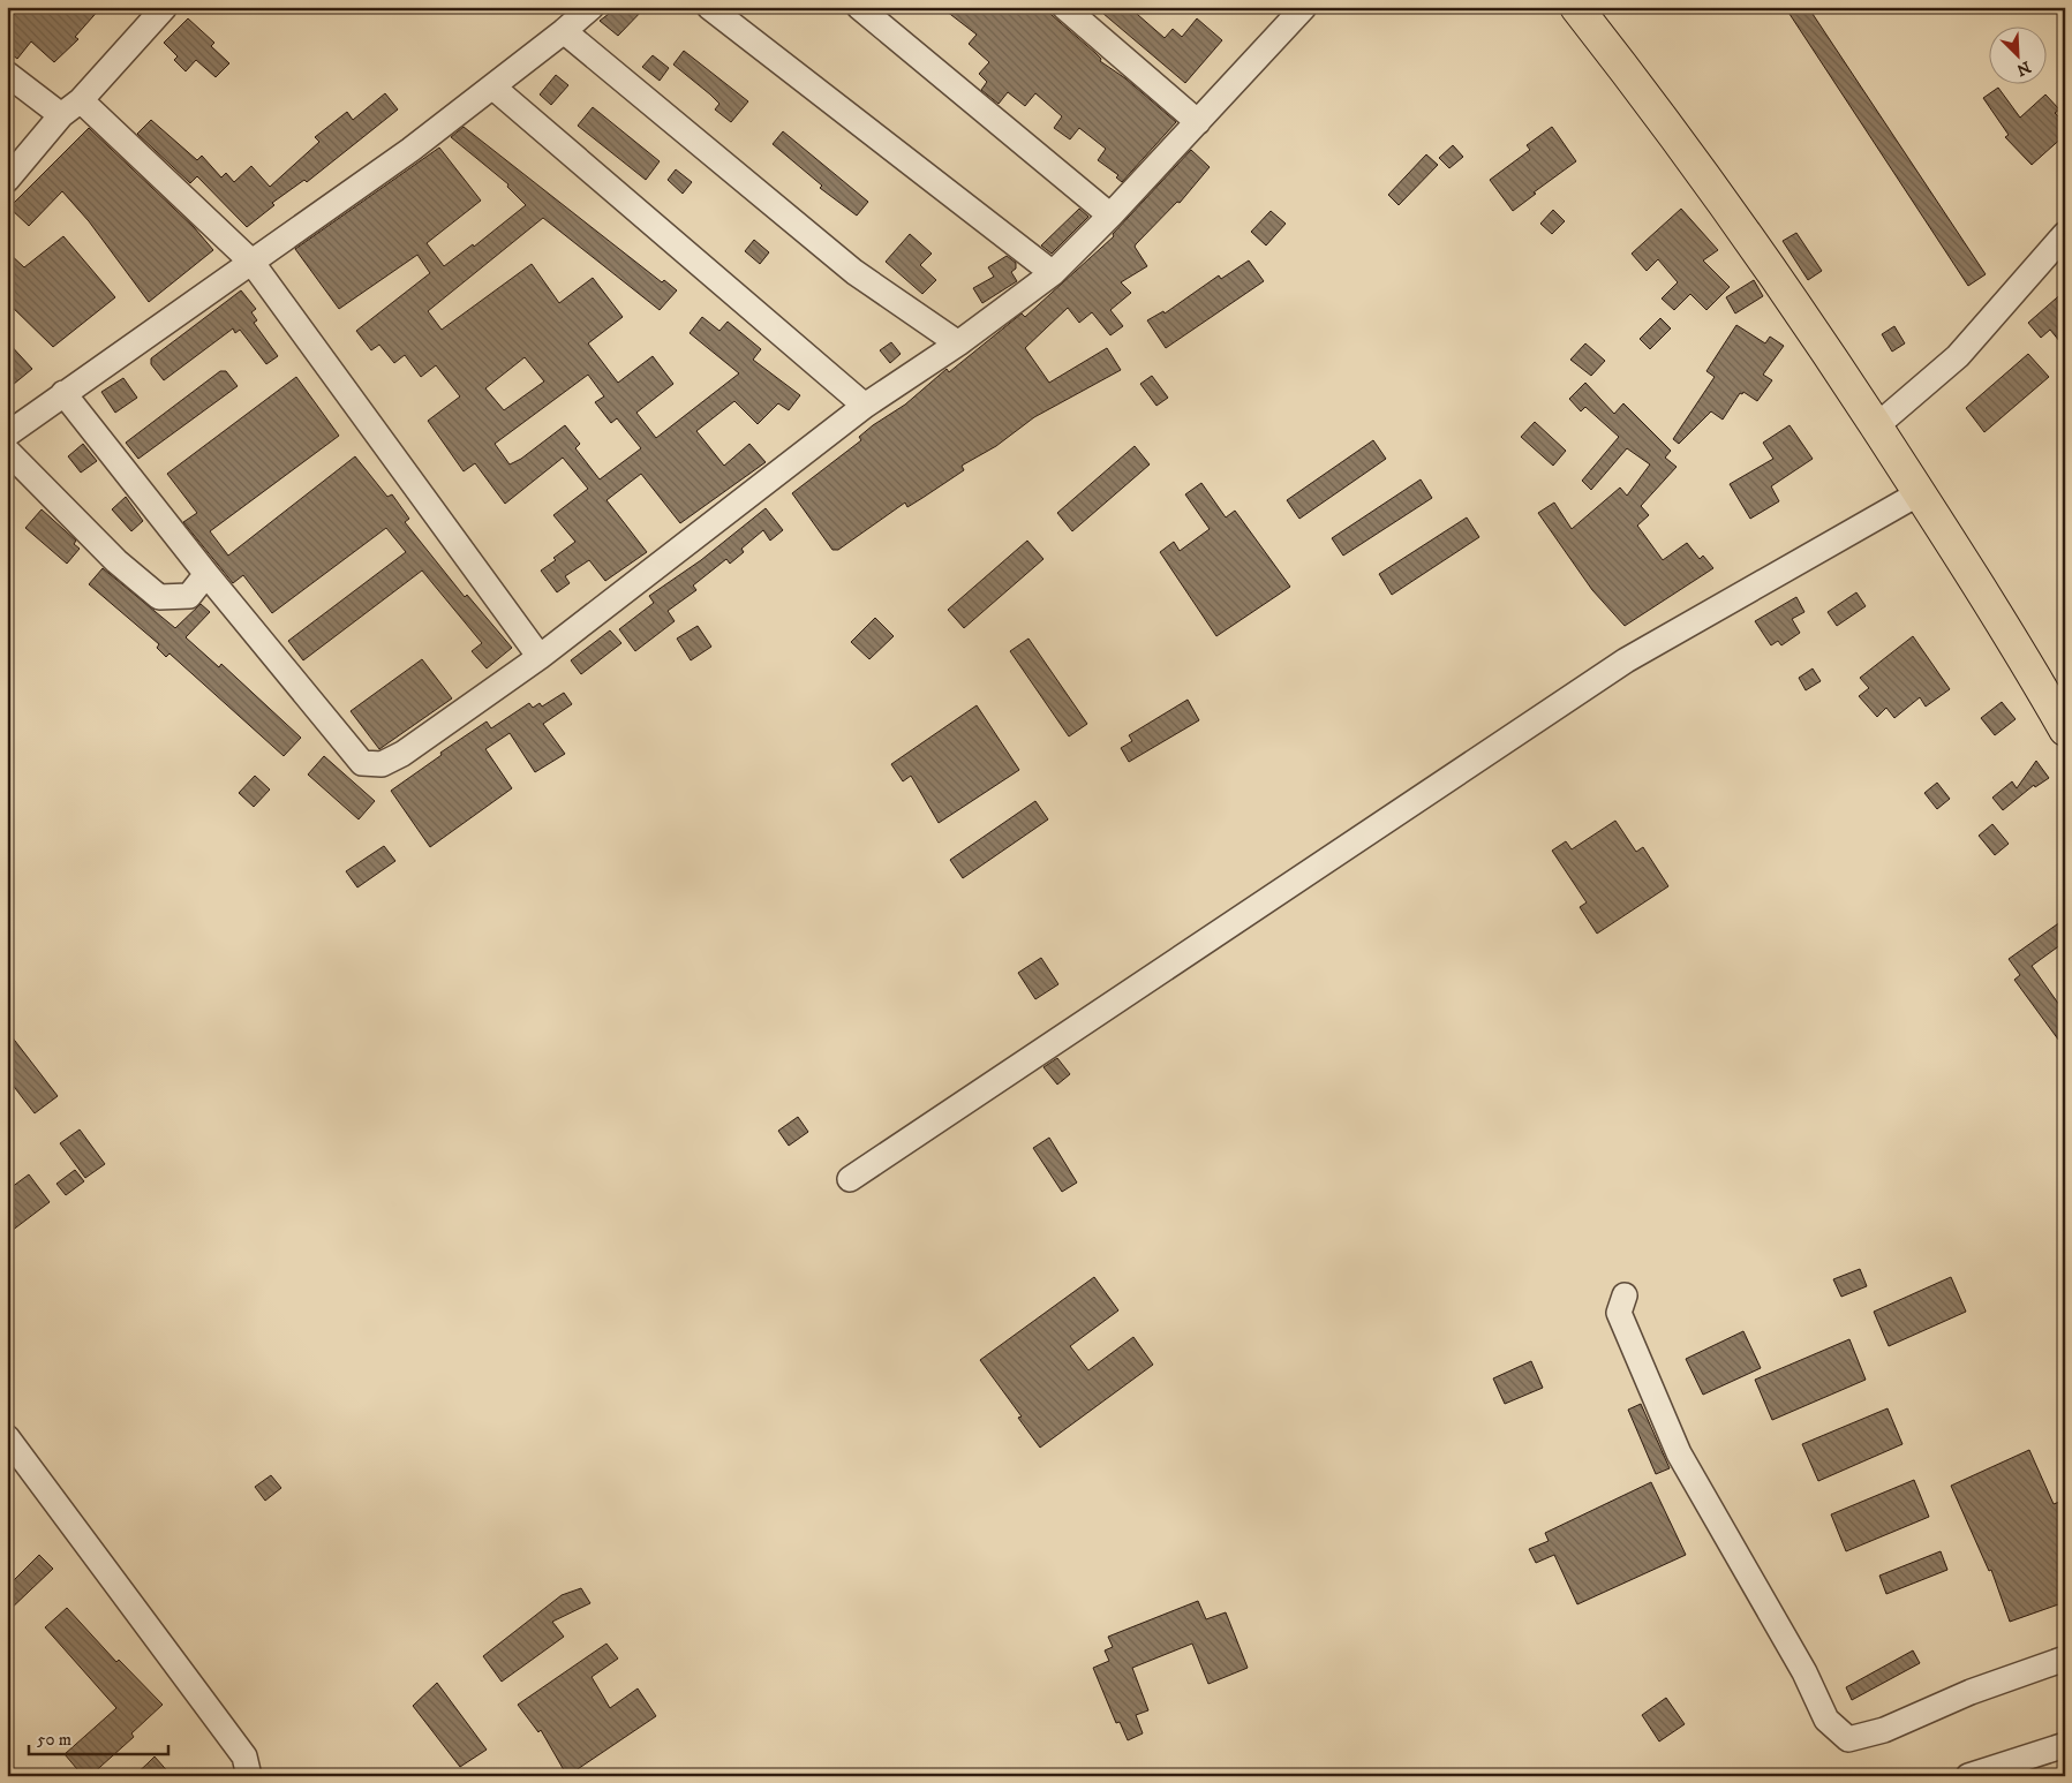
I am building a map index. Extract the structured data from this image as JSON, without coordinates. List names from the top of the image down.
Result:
{
  "scale_bar": "50 m",
  "north": "bottom right"
}
